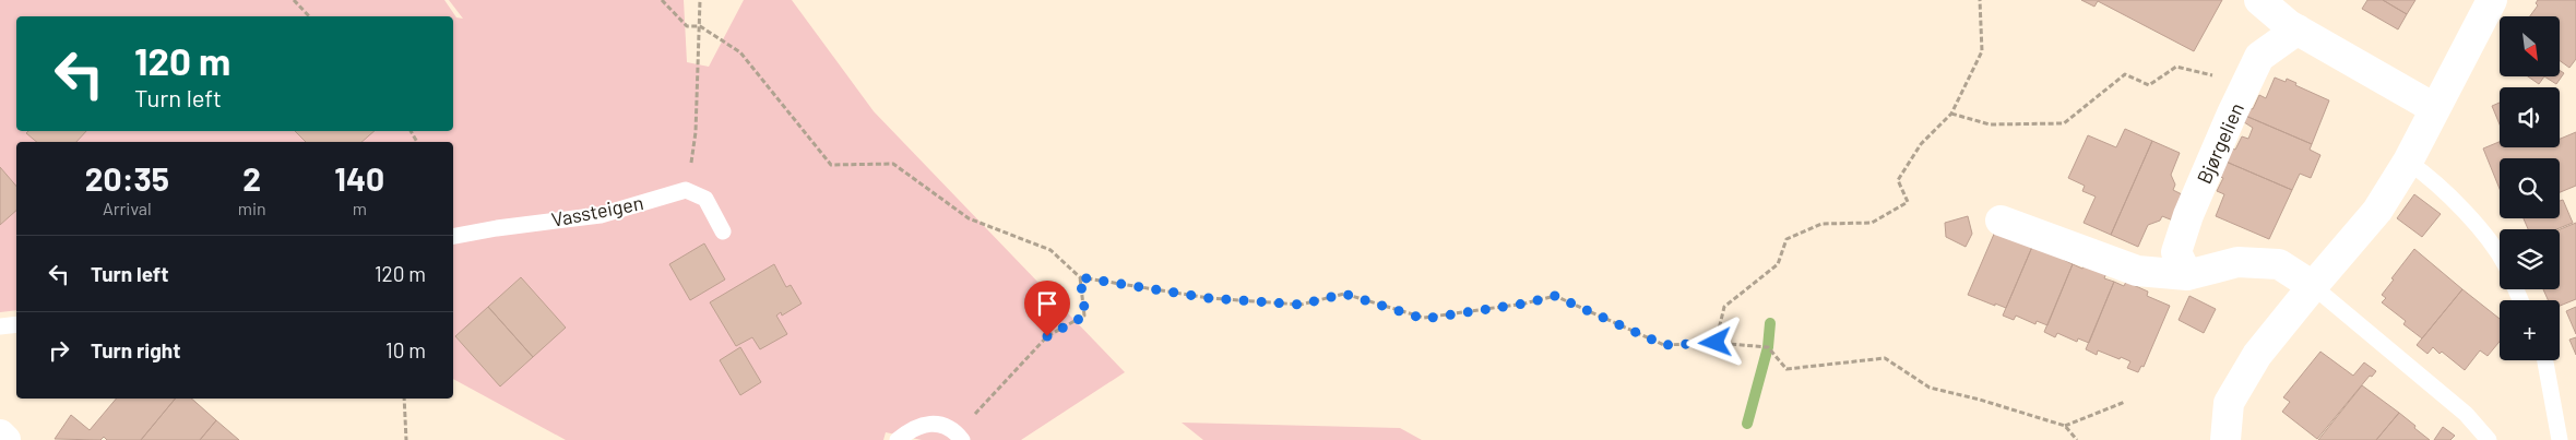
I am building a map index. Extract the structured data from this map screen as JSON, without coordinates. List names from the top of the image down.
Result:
{
  "streets": {
    "street": ["Bjørgelien"],
    "lane": ["Vassteigen"]
  },
  "north": "bottom right",
  "page": {
    "map_buttons": "+",
    "turn": ["120 m", "Turn left"],
    "eta": [
      "20:35",
      "Arrival",
      "2",
      "min",
      "140",
      "m"
    ],
    "list": [
      {
        "name": "Turn left",
        "value": "120 m"
      },
      {
        "name": "Turn right",
        "value": "10 m"
      }
    ]
  }
}
